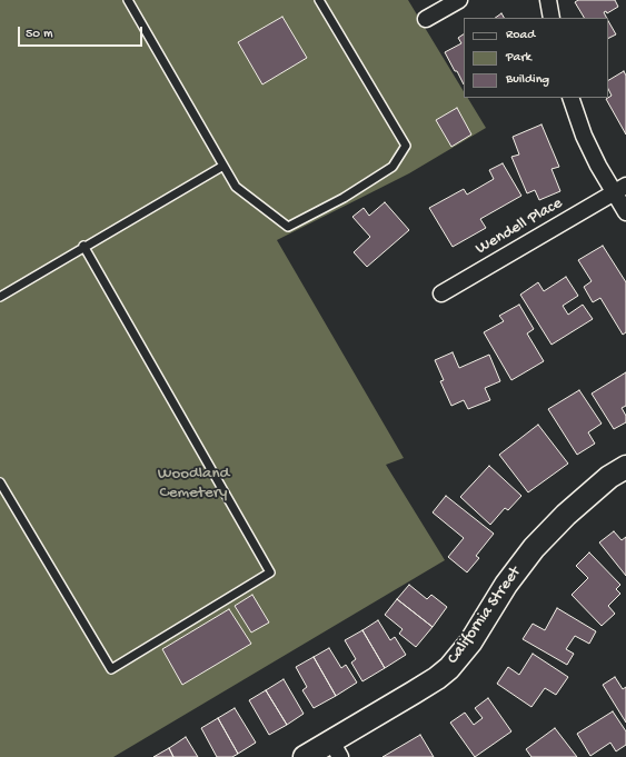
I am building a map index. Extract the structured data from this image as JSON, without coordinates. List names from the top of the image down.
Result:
{
  "streets": {
    "street": ["Wendell Place", "California Street"]
  },
  "parks": ["Woodland Cemetery"],
  "legend": ["Road", "Park", "Building"],
  "scale_bar": "50 m"
}
